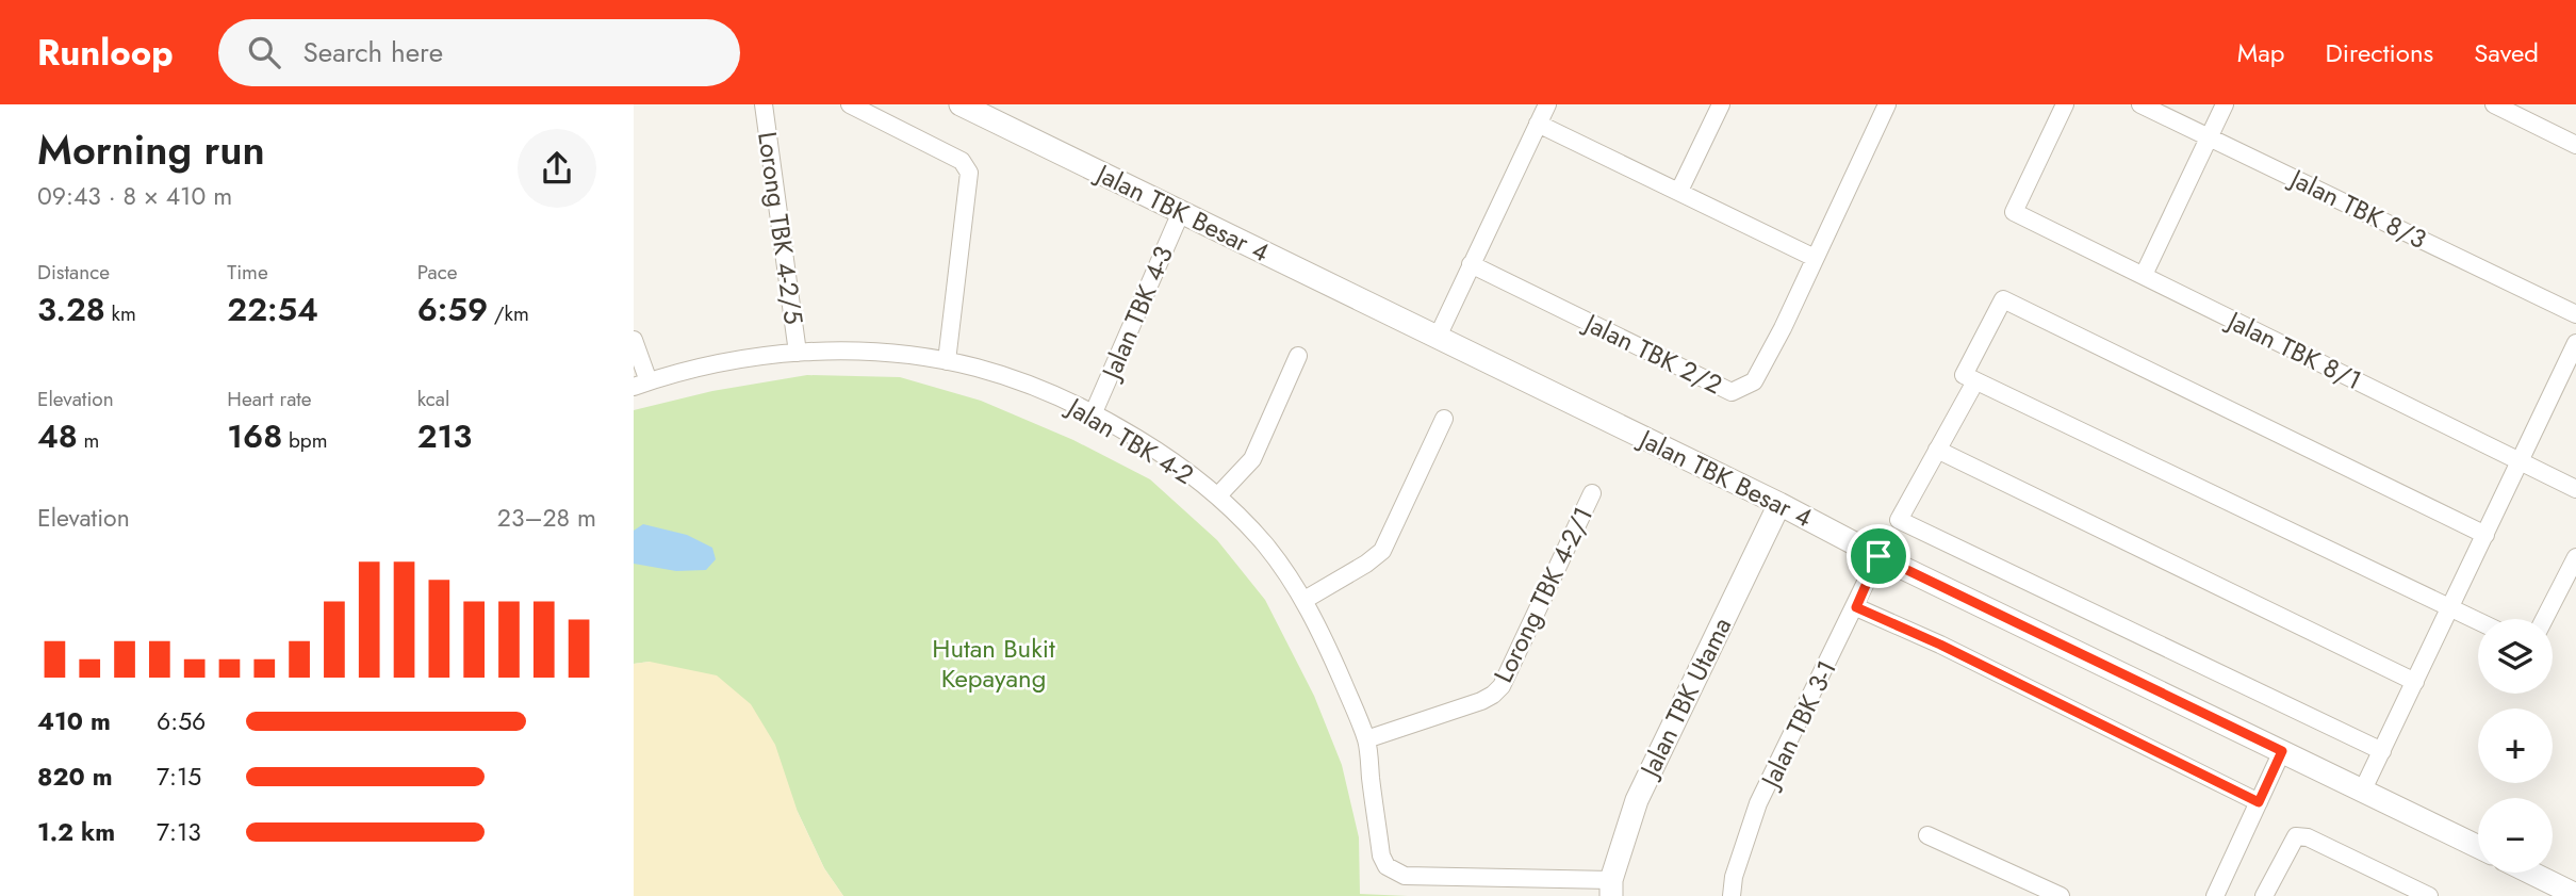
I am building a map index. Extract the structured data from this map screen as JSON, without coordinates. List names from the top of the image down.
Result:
{
  "streets": {
    "street": [
      "Jalan TBK 8/3",
      "Jalan TBK Besar 4",
      "Lorong TBK 4-2/5",
      "Jalan TBK 4-3",
      "Jalan TBK 8/1",
      "Jalan TBK 2/2",
      "Jalan TBK 4-2",
      "Lorong TBK 4-2/1",
      "Jalan TBK Utama",
      "Jalan TBK 3-1"
    ]
  },
  "crossings": [
    ["Jalan TBK Besar 4", "Jalan TBK 4-3"],
    ["Jalan TBK Besar 4", "Jalan TBK Utama"],
    ["Jalan TBK Besar 4", "Jalan TBK 3-1"],
    ["Lorong TBK 4-2/5", "Jalan TBK 4-2"],
    ["Jalan TBK 4-3", "Jalan TBK 4-2"],
    ["Jalan TBK 4-2", "Lorong TBK 4-2/1"],
    ["Jalan TBK 4-2", "Jalan TBK Utama"]
  ],
  "parks": ["Hutan Bukit Kepayang"],
  "page": {
    "header": "Runloop",
    "search": "Search here",
    "nav": ["Map", "Directions", "Saved"],
    "heading": ["Morning run", "09:43 · 8 × 410 m"],
    "stats": [
      ["Distance", "3.28 km"],
      ["Time", "22:54"],
      ["Pace", "6:59 /km"],
      ["Elevation", "48 m"],
      ["Heart rate", "168 bpm"],
      ["kcal", "213"]
    ],
    "chart": ["Elevation", "23–28 m"],
    "map_buttons": ["+", "−"],
    "list": [
      {
        "name": "410 m",
        "note": "6:56"
      },
      {
        "name": "820 m",
        "note": "7:15"
      },
      {
        "name": "1.2 km",
        "note": "7:13"
      }
    ]
  }
}
